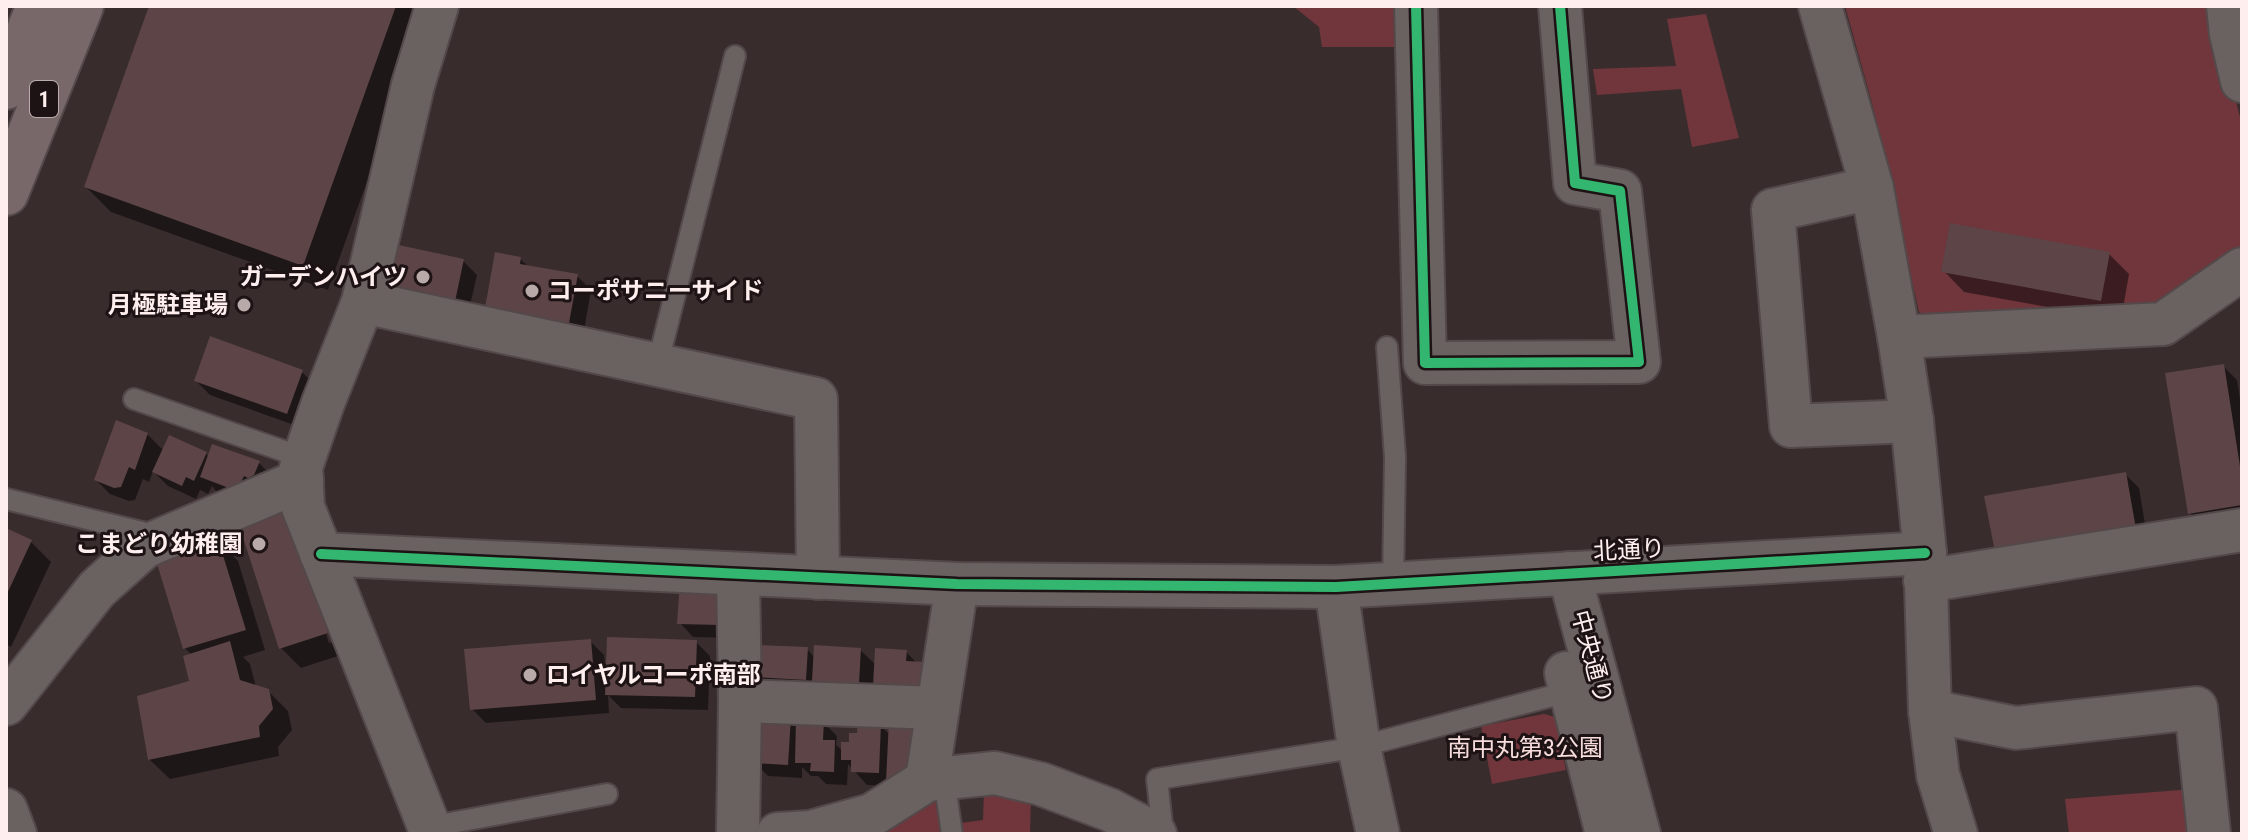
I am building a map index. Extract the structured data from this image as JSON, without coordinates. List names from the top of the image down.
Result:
{
  "streets": {
    "main road": ["1"],
    "street": ["北通り", "中央通り"]
  },
  "crossings": [
    ["北通り", "中央通り"]
  ],
  "parks": ["南中丸第3公園"],
  "places": [
    "ガーデンハイツ",
    "コーポサニーサイド",
    "月極駐車場",
    "こまどり幼稚園",
    "ロイヤルコーポ南部"
  ]
}
